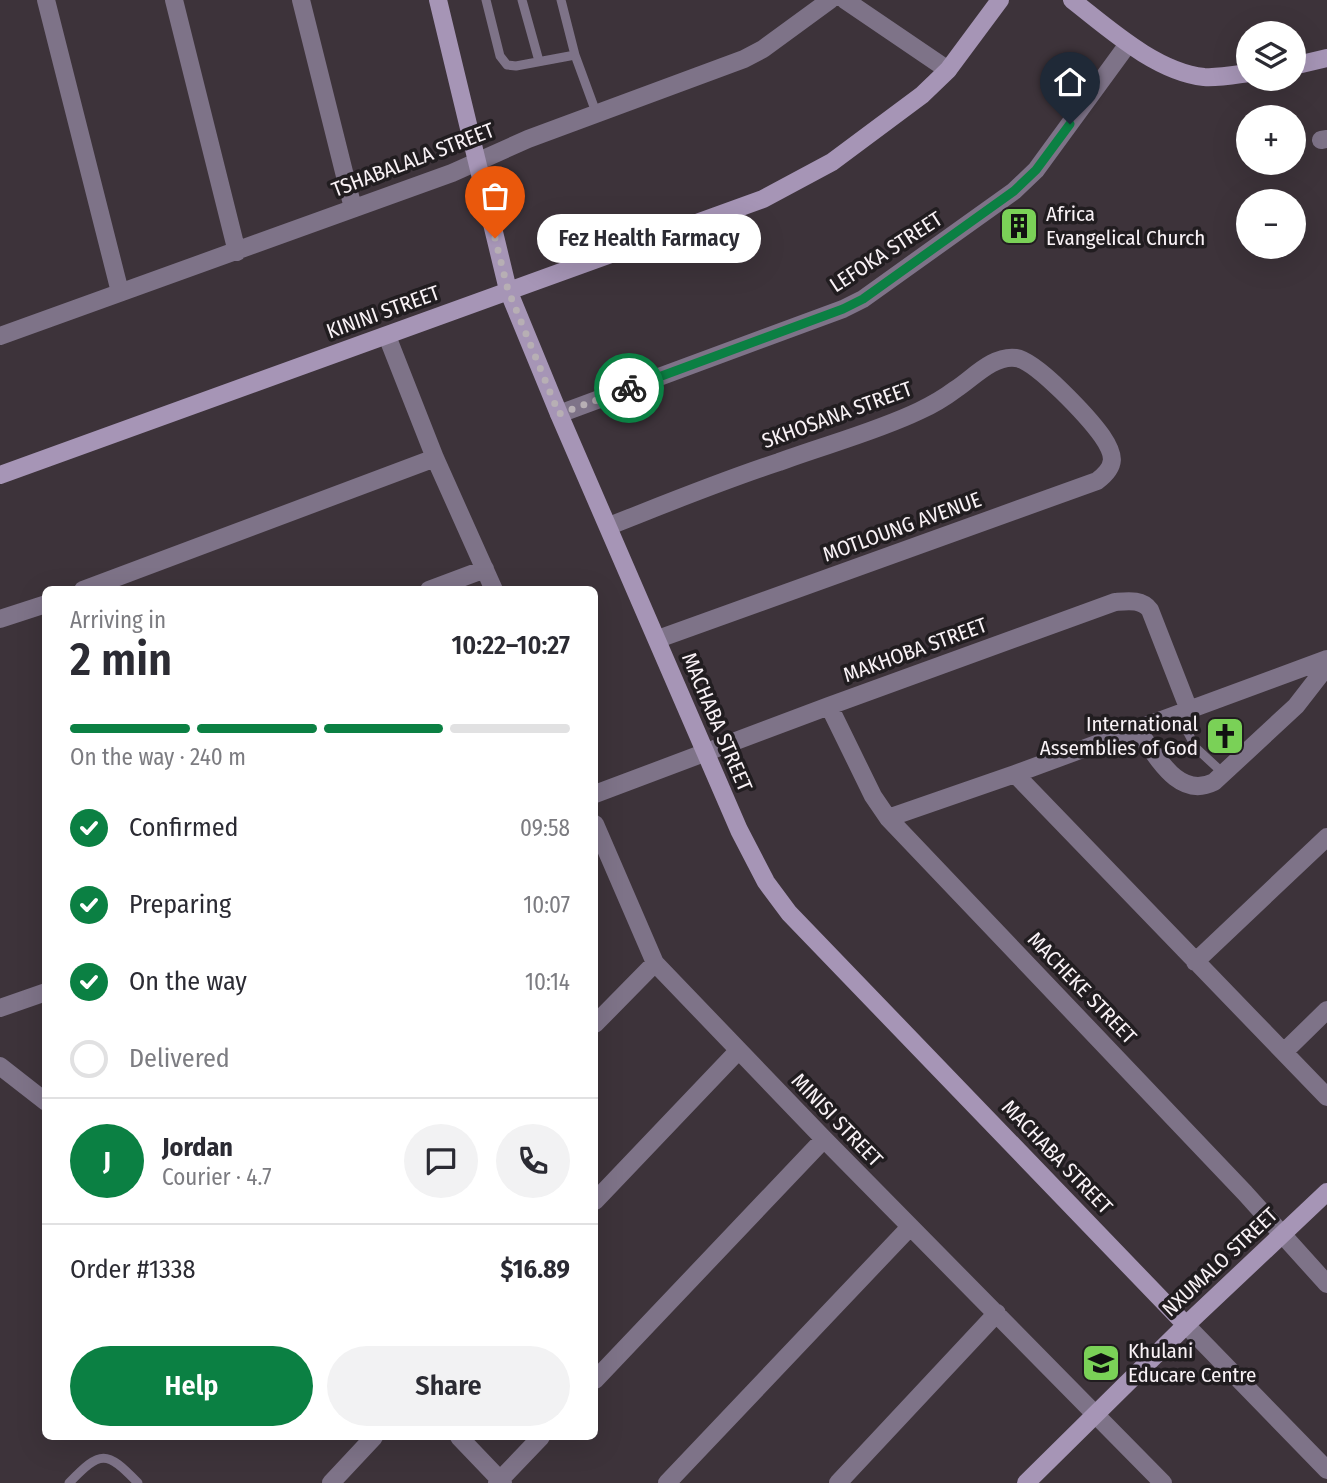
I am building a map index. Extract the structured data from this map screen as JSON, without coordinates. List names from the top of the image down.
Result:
{
  "streets": {
    "street": [
      "TSHABALALA STREET",
      "LEFOKA STREET",
      "KININI STREET",
      "SKHOSANA STREET",
      "MOTLOUNG AVENUE",
      "MAKHOBA STREET",
      "MACHABA STREET",
      "MACHEKE STREET",
      "MINISI STREET",
      "NXUMALO STREET"
    ]
  },
  "crossings": [
    ["TSHABALALA STREET", "MACHABA STREET"],
    ["LEFOKA STREET", "MACHABA STREET"],
    ["KININI STREET", "MACHABA STREET"],
    ["SKHOSANA STREET", "MOTLOUNG AVENUE"],
    ["SKHOSANA STREET", "MACHABA STREET"],
    ["MOTLOUNG AVENUE", "MACHABA STREET"],
    ["MAKHOBA STREET", "MACHABA STREET"],
    ["MAKHOBA STREET", "MACHEKE STREET"],
    ["MACHABA STREET", "NXUMALO STREET"],
    ["MACHEKE STREET", "NXUMALO STREET"],
    ["MINISI STREET", "NXUMALO STREET"]
  ],
  "places": {
    "building": ["Africa Evangelical Church"],
    "other": ["Fez Health Farmacy"],
    "church": ["International Assemblies of God"],
    "school or university": ["Khulani Educare Centre"]
  },
  "page": {
    "map_buttons": ["+", "−"],
    "bubble": "Fez Health Farmacy",
    "heading": ["2 min", "Arriving in", "10:22–10:27"],
    "panel": [
      "Jordan",
      "Courier · 4.7",
      "Order #1338",
      "$16.89"
    ],
    "bar": "On the way · 240 m",
    "list": [
      ["Confirmed", "09:58"],
      ["Preparing", "10:07"],
      ["On the way", "10:14"],
      "Delivered"
    ],
    "round": "J",
    "buttons": ["Help", "Share"]
  }
}
